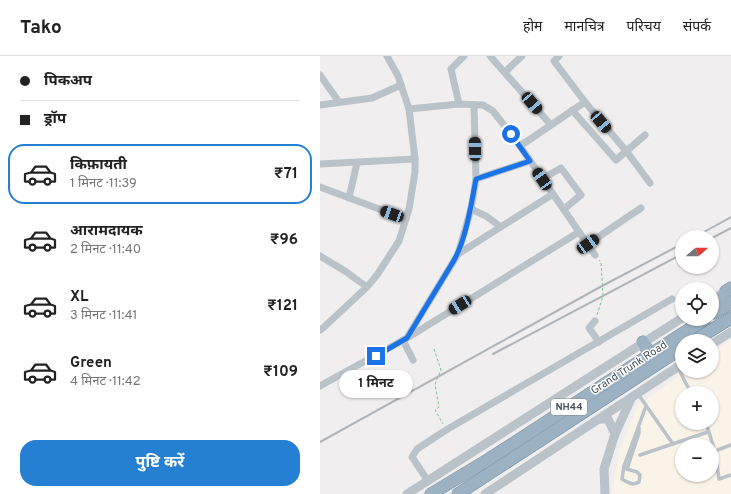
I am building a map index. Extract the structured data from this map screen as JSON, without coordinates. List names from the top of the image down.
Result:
{
  "streets": {
    "highway": ["Grand Trunk Road", "NH44"]
  },
  "north": "right",
  "page": {
    "header": "Tako",
    "nav": [
      "होम",
      "मानचित्र",
      "परिचय",
      "संपर्क"
    ],
    "banner": ["पिकअप", "ड्रॉप"],
    "list": [
      {
        "name": "किफ़ायती",
        "note": "1 मिनट · 11:39",
        "value": "₹71"
      },
      {
        "name": "आरामदायक",
        "note": "2 मिनट · 11:40",
        "value": "₹96"
      },
      {
        "name": "XL",
        "note": "3 मिनट · 11:41",
        "value": "₹121"
      },
      {
        "name": "Green",
        "note": "4 मिनट · 11:42",
        "value": "₹109"
      }
    ],
    "map_buttons": ["+", "−"],
    "bubble": "1 मिनट",
    "buttons": "पुष्टि करें"
  }
}
